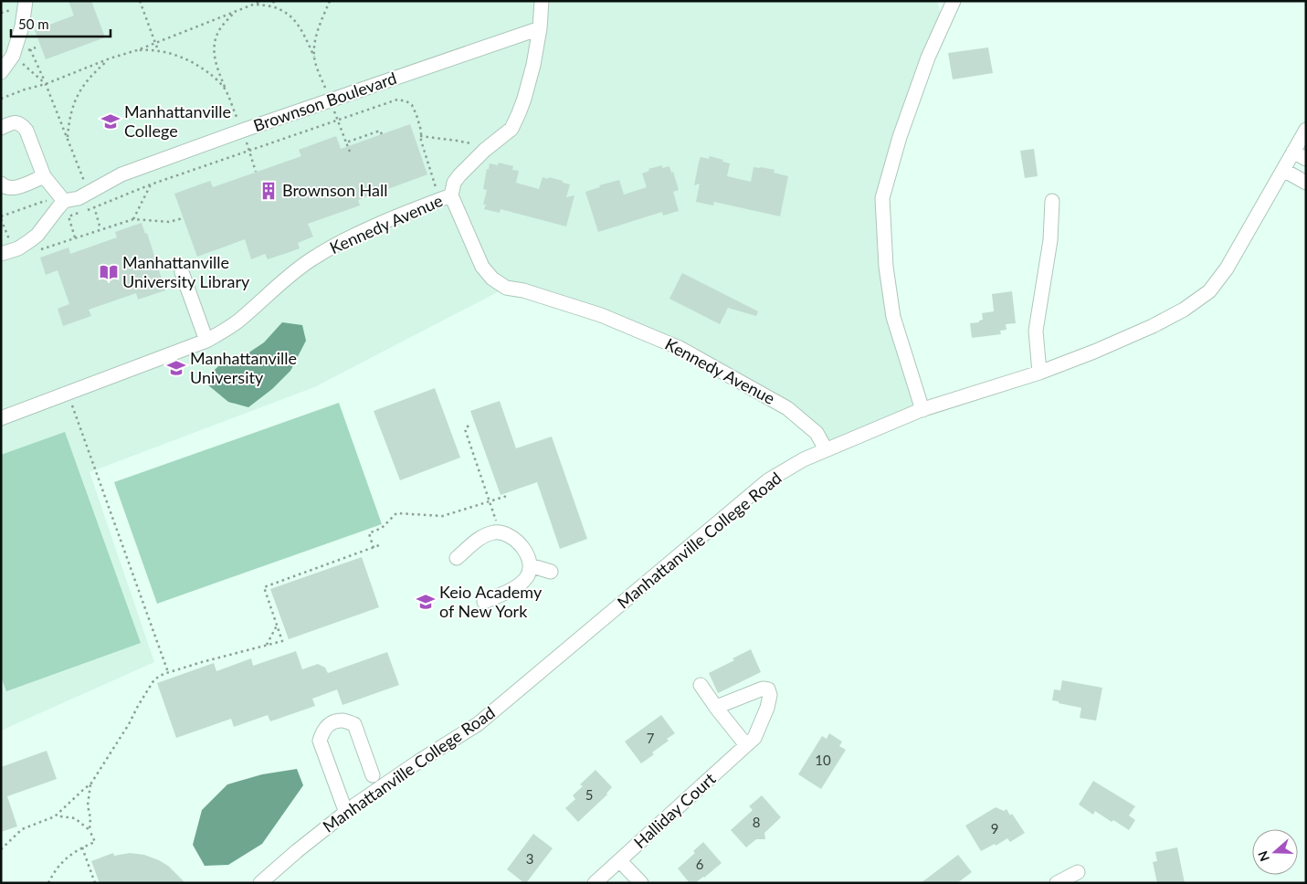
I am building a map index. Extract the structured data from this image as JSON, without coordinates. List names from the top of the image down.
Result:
{
  "streets": {
    "street": [
      "Brownson Boulevard",
      "Kennedy Avenue",
      "Manhattanville College Road",
      "Halliday Court"
    ]
  },
  "crossings": [
    ["Kennedy Avenue", "Manhattanville College Road"]
  ],
  "places": {
    "school or university": ["Manhattanville College", "Manhattanville University", "Keio Academy of New York"],
    "building": ["Brownson Hall"],
    "library": ["Manhattanville University Library"]
  },
  "house_numbers": [
    "7",
    "10",
    "5",
    "8",
    "9",
    "3",
    "6"
  ],
  "scale_bar": "50 m",
  "north": "left"
}
